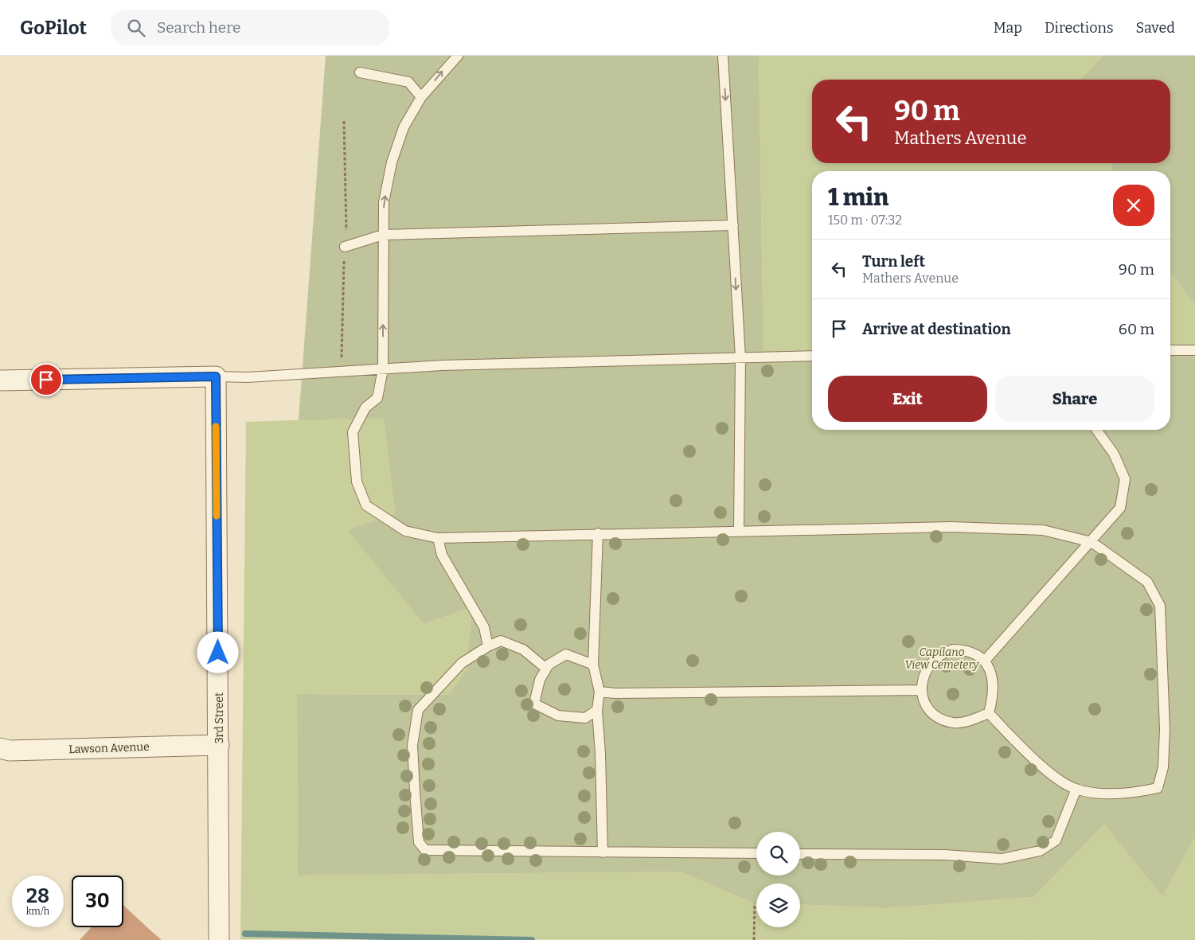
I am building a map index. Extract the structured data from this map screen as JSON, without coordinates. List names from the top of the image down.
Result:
{
  "streets": {
    "street": ["3rd Street", "Lawson Avenue"]
  },
  "crossings": [
    ["3rd Street", "Lawson Avenue"]
  ],
  "parks": ["Capilano View Cemetery"],
  "page": {
    "header": "GoPilot",
    "search": "Search here",
    "nav": ["Map", "Directions", "Saved"],
    "turn": ["90 m", "Mathers Avenue"],
    "heading": ["1 min", "150 m · 07:32"],
    "list": [
      {
        "name": "Turn left",
        "note": "Mathers Avenue",
        "value": "90 m"
      },
      {
        "name": "Arrive at destination",
        "value": "60 m"
      }
    ],
    "buttons": ["Exit", "Share"],
    "speed": "28 km/h",
    "limit": "30"
  }
}
